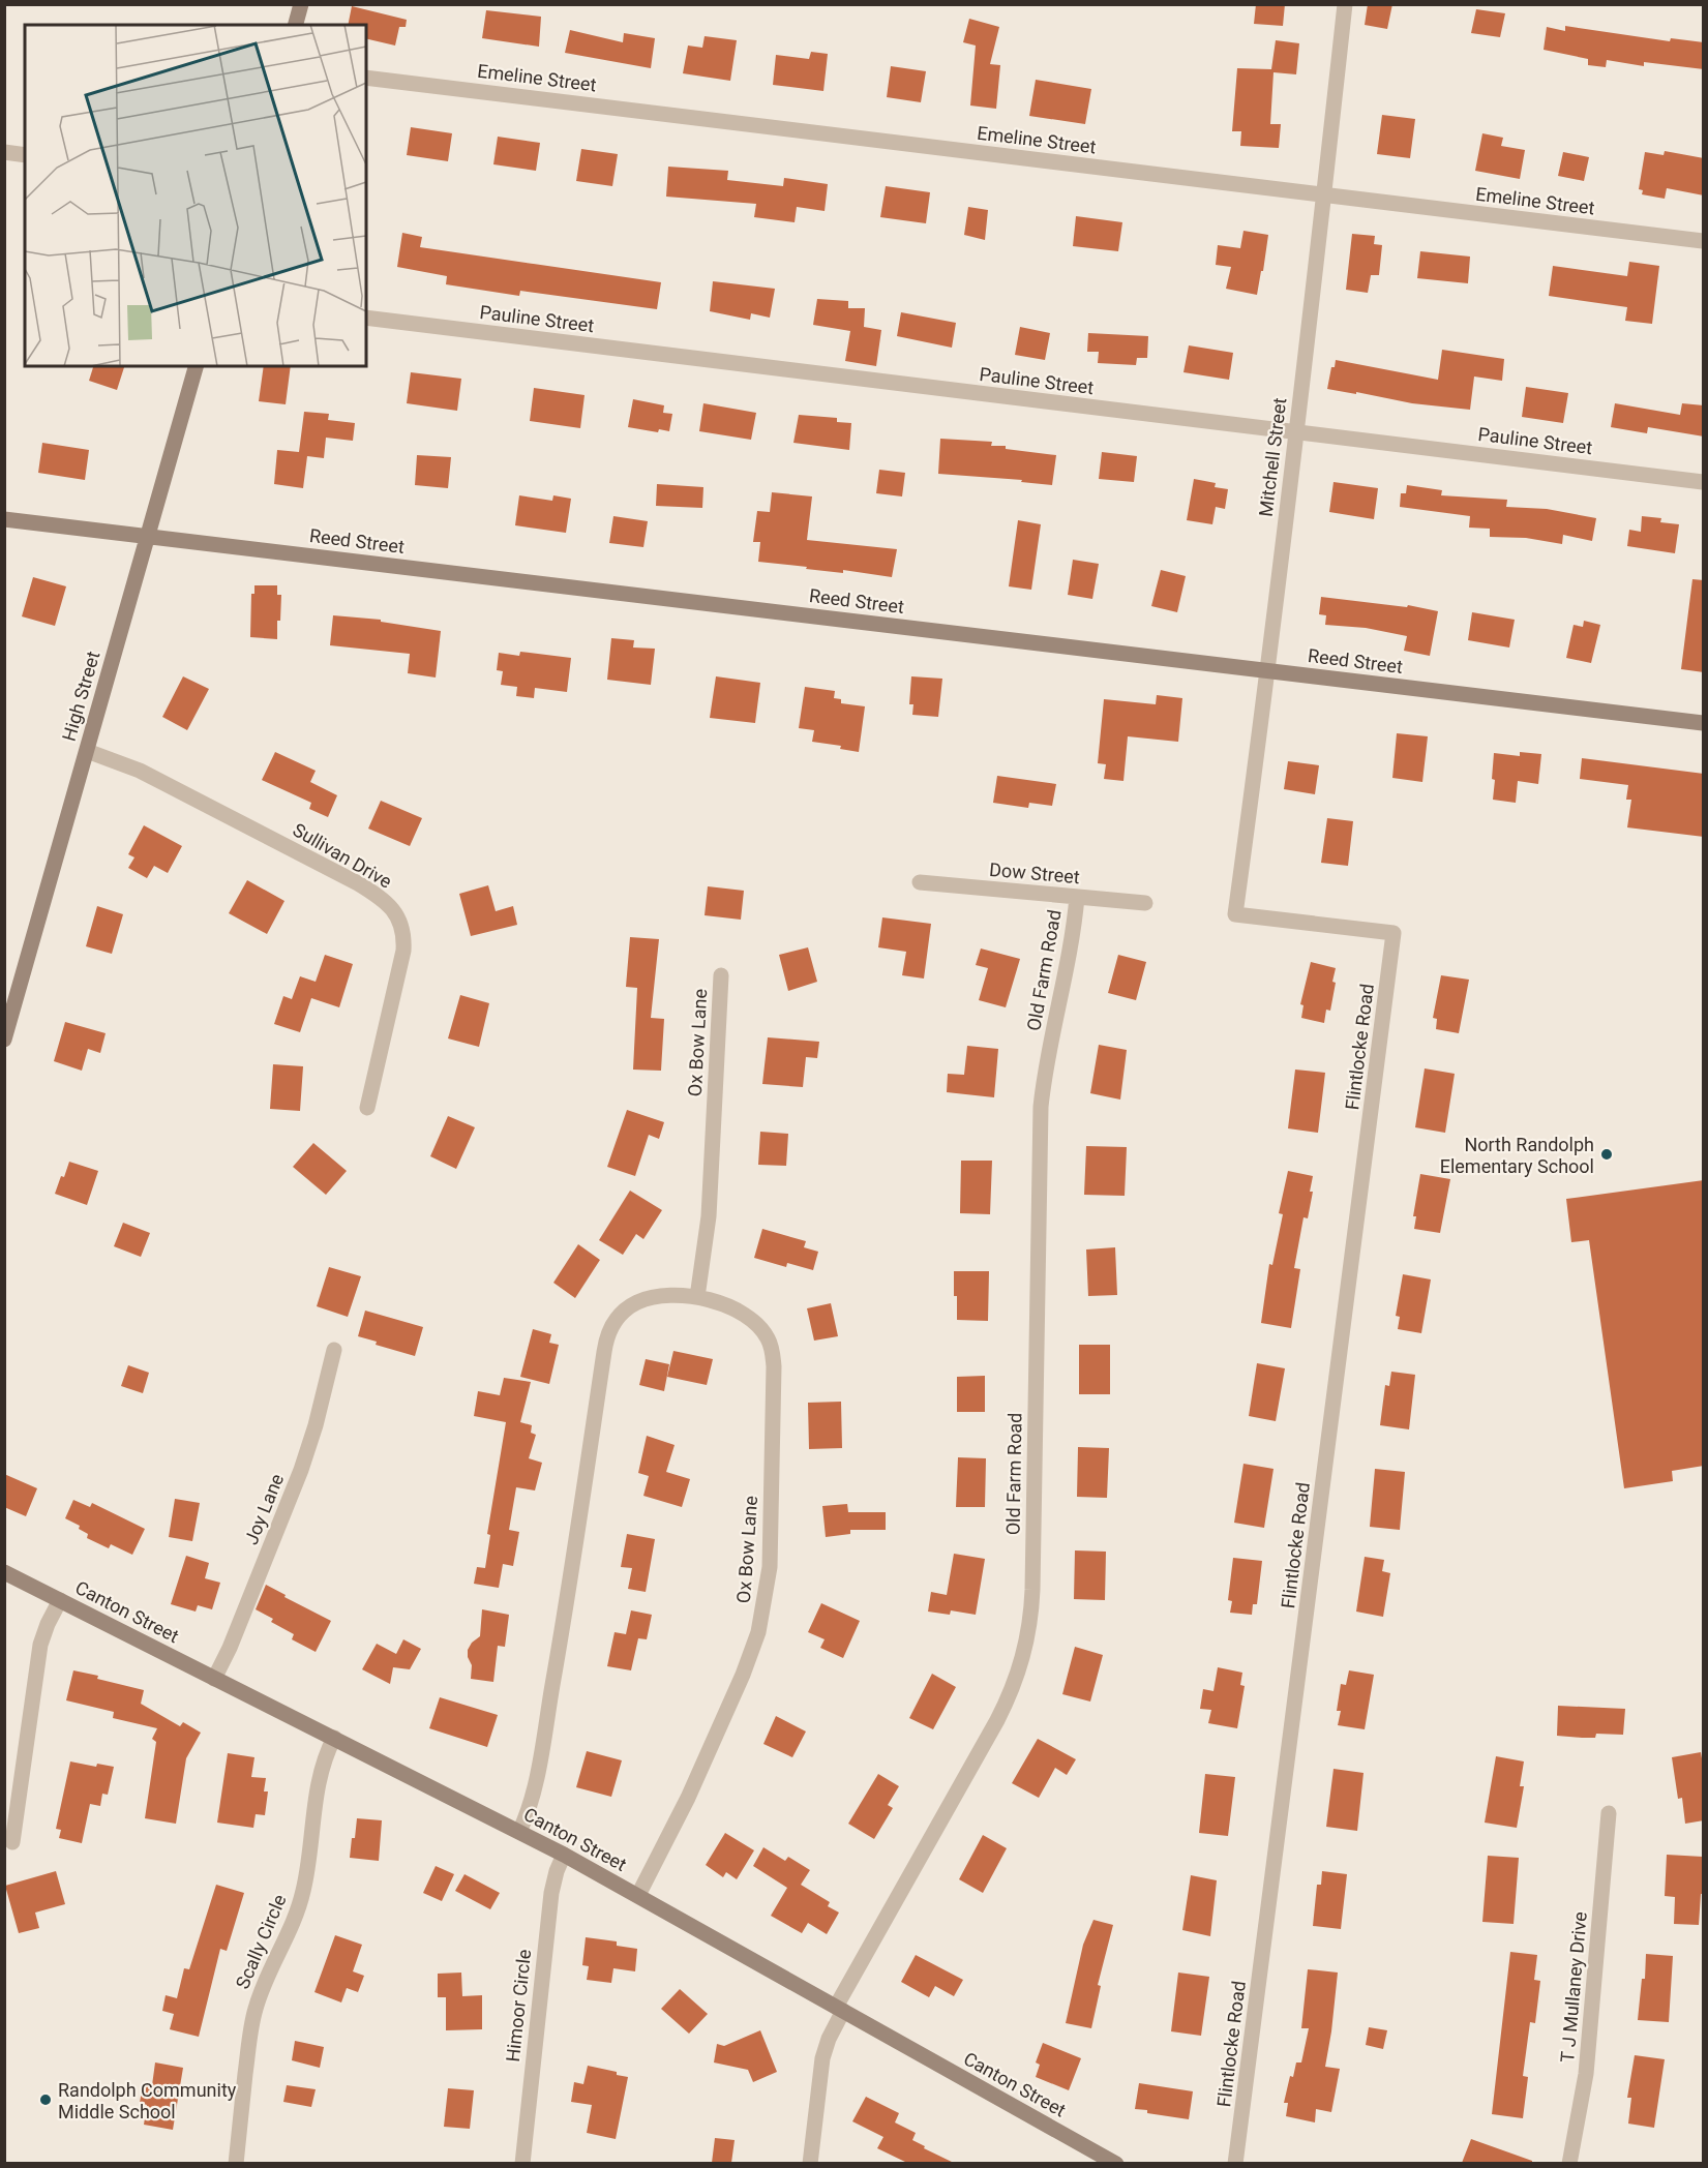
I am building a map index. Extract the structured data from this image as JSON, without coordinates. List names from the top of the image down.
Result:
{
  "streets": {
    "main road": ["Reed Street", "High Street", "Canton Street"],
    "street": [
      "Emeline Street",
      "Pauline Street",
      "Mitchell Street",
      "Sullivan Drive",
      "Dow Street",
      "Old Farm Road",
      "Ox Bow Lane",
      "Flintlocke Road",
      "Joy Lane",
      "Scally Circle",
      "T J Mullaney Drive",
      "Himoor Circle"
    ]
  },
  "crossings": [
    ["Emeline Street", "Mitchell Street"],
    ["Pauline Street", "Mitchell Street"],
    ["Mitchell Street", "Reed Street"],
    ["Mitchell Street", "Flintlocke Road"],
    ["Reed Street", "High Street"],
    ["High Street", "Sullivan Drive"],
    ["Dow Street", "Old Farm Road"],
    ["Old Farm Road", "Canton Street"],
    ["Ox Bow Lane", "Canton Street"],
    ["Joy Lane", "Canton Street"],
    ["Canton Street", "Scally Circle"],
    ["Canton Street", "Himoor Circle"]
  ],
  "places": ["North Randolph Elementary School", "Randolph Community Middle School"]
}
